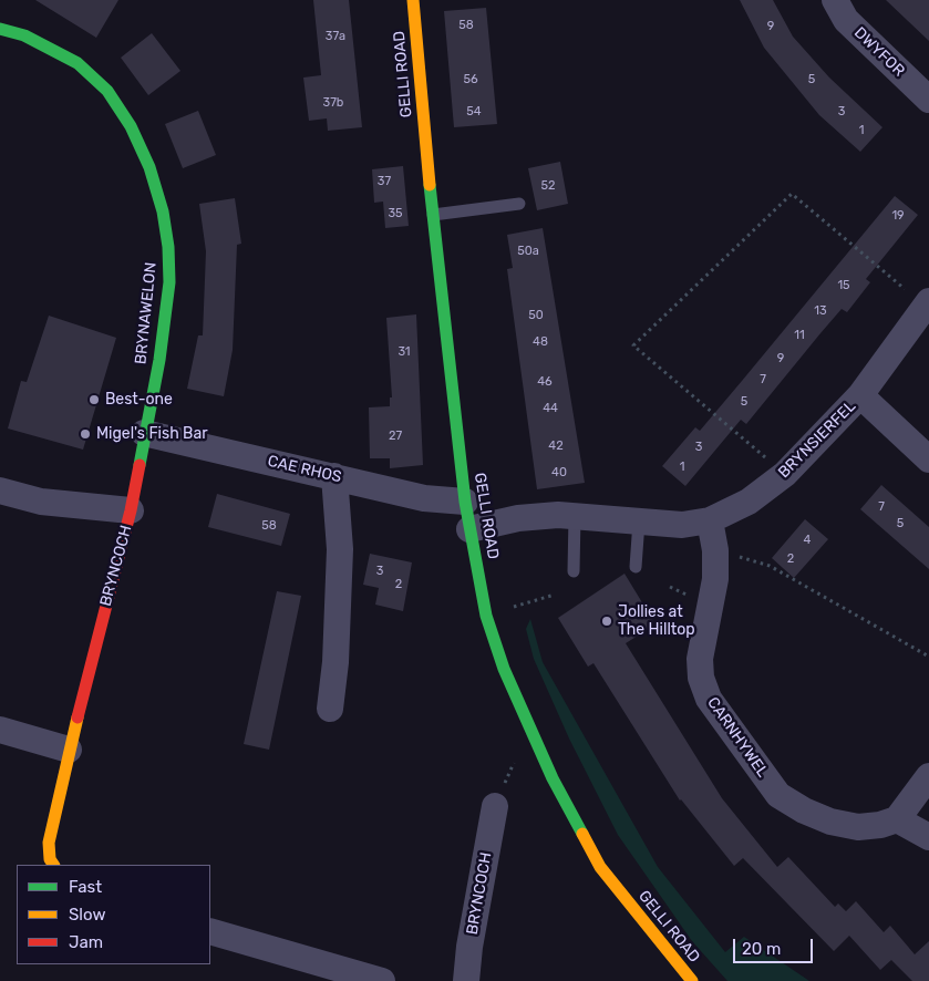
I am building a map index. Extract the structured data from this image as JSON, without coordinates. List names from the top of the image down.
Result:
{
  "streets": {
    "main road": ["GELLI ROAD", "BRYNAWELON", "BRYNCOCH"],
    "street": [
      "DWYFOR",
      "BRYNSIERFEL",
      "CAE RHOS",
      "CARNHYWEL"
    ]
  },
  "crossings": [
    ["GELLI ROAD", "BRYNSIERFEL"],
    ["GELLI ROAD", "CAE RHOS"],
    ["BRYNAWELON", "CAE RHOS"],
    ["BRYNAWELON", "BRYNCOCH"],
    ["BRYNSIERFEL", "CARNHYWEL"]
  ],
  "places": ["Best-one", "Migel's Fish Bar", "Jollies at The Hilltop"],
  "house_numbers": [
    "58",
    "9",
    "37a",
    "56",
    "5",
    "37b",
    "54",
    "3",
    "1",
    "37",
    "52",
    "35",
    "19",
    "50a",
    "15",
    "13",
    "50",
    "11",
    "48",
    "31",
    "9",
    "7",
    "46",
    "5",
    "44",
    "27",
    "42",
    "3",
    "1",
    "40",
    "7",
    "5",
    "58",
    "4",
    "2",
    "3",
    "2"
  ],
  "legend": ["Fast", "Slow", "Jam"],
  "scale_bar": "20 m"
}
